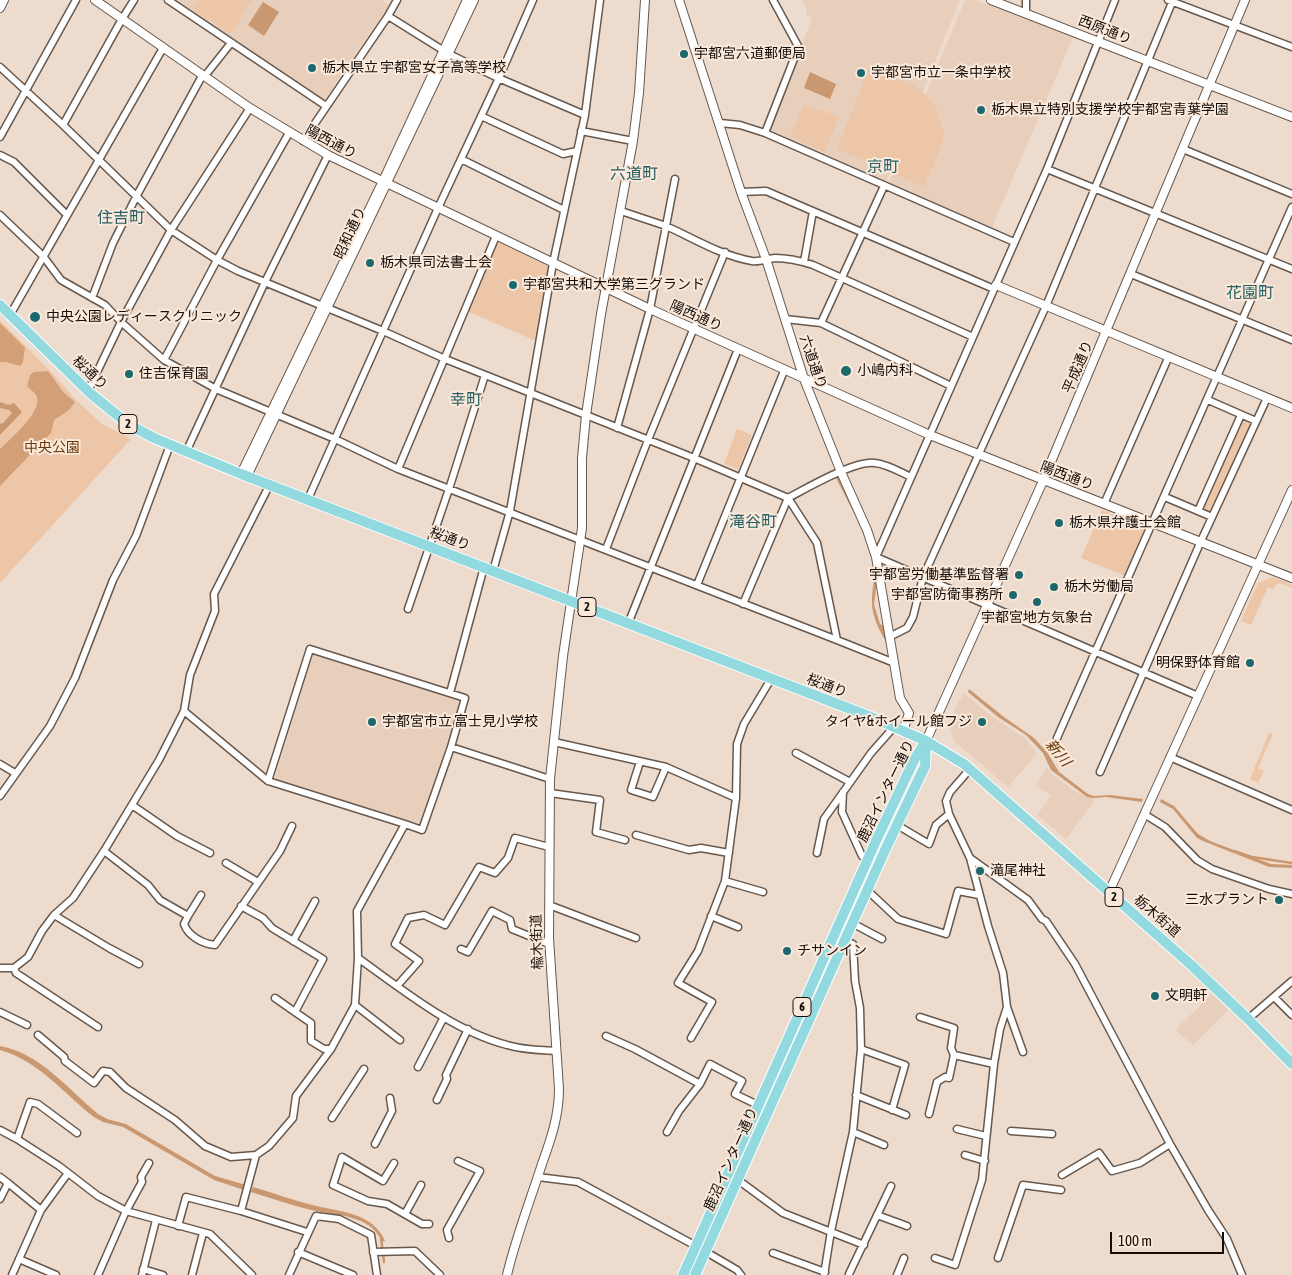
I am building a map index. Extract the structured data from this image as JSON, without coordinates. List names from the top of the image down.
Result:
{
  "streets": {
    "main road": [
      "桜通り",
      "2",
      "鹿沼インター通り",
      "栃木街道",
      "6"
    ],
    "street": [
      "西原通り",
      "陽西通り",
      "昭和通り",
      "六道通り",
      "平成通り",
      "楡木街道"
    ]
  },
  "crossings": [
    ["西原通り", "平成通り"],
    ["陽西通り", "昭和通り"],
    ["陽西通り", "六道通り"],
    ["陽西通り", "平成通り"],
    ["陽西通り", "楡木街道"],
    ["昭和通り", "桜通り"],
    ["六道通り", "桜通り"],
    ["平成通り", "桜通り"],
    ["平成通り", "鹿沼インター通り"],
    ["平成通り", "栃木街道"],
    ["桜通り", "鹿沼インター通り"],
    ["桜通り", "栃木街道"],
    ["桜通り", "楡木街道"],
    ["鹿沼インター通り", "栃木街道"]
  ],
  "districts": [
    "京町",
    "六道町",
    "住吉町",
    "花園町",
    "幸町",
    "滝谷町"
  ],
  "water": ["新川"],
  "parks": ["中央公園"],
  "places": [
    "宇都宮六道郵便局",
    "栃木県立 宇都宮女子高等学校",
    "宇都宮市立一条中学校",
    "栃木県立特別支援学校宇都宮青葉学園",
    "栃木県司法書士会",
    "宇都宮共和大学第三グランド",
    "中央公園レディースクリニック",
    "小嶋内科",
    "住吉保育園",
    "栃木県弁護士会館",
    "宇都宮労働基準監督署",
    "栃木労働局",
    "宇都宮防衛事務所",
    "宇都宮地方気象台",
    "明保野体育館",
    "宇都宮市立 富士見小学校",
    "タイヤ&ホイール館フジ",
    "滝尾神社",
    "三水プラント",
    "チサンイン",
    "文明軒"
  ],
  "scale_bar": "100 m"
}
